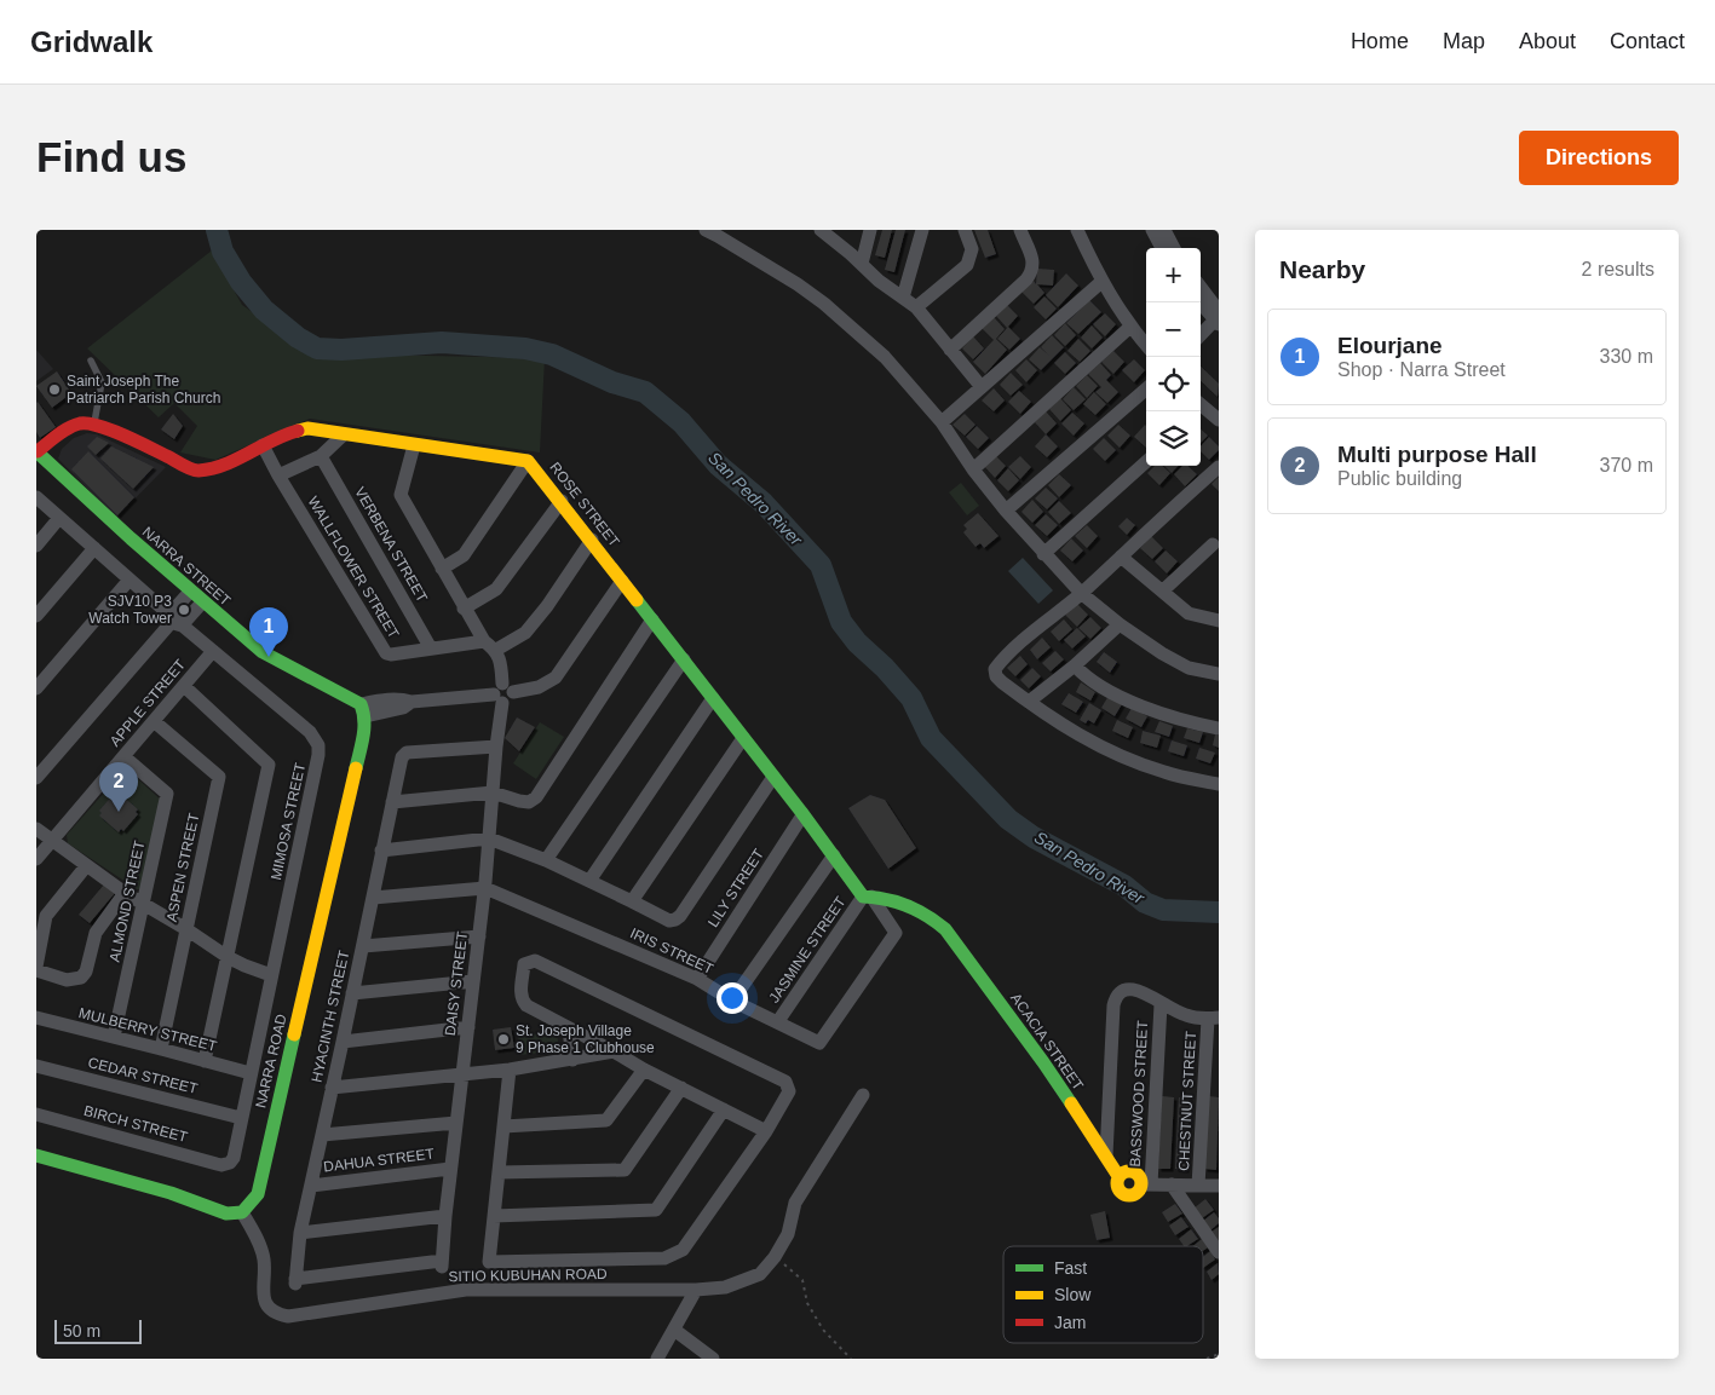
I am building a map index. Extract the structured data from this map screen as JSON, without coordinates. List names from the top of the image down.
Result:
{
  "streets": {
    "street": [
      "ROSE STREET",
      "VERBENA STREET",
      "NARRA STREET",
      "WALLFLOWER STREET",
      "APPLE STREET",
      "MIMOSA STREET",
      "ASPEN STREET",
      "LILY STREET",
      "ALMOND STREET",
      "JASMINE STREET",
      "IRIS STREET",
      "DAISY STREET",
      "HYACINTH STREET",
      "MULBERRY STREET",
      "ACACIA STREET",
      "NARRA ROAD",
      "CEDAR STREET",
      "BASSWOOD STREET",
      "CHESTNUT STREET",
      "BIRCH STREET",
      "DAHUA STREET",
      "SITIO KUBUHAN ROAD"
    ]
  },
  "crossings": [
    ["ROSE STREET", "WALLFLOWER STREET"],
    ["ROSE STREET", "LILY STREET"],
    ["ROSE STREET", "JASMINE STREET"],
    ["ROSE STREET", "IRIS STREET"],
    ["ROSE STREET", "ACACIA STREET"],
    ["VERBENA STREET", "WALLFLOWER STREET"],
    ["NARRA STREET", "NARRA ROAD"],
    ["APPLE STREET", "MIMOSA STREET"],
    ["APPLE STREET", "ASPEN STREET"],
    ["APPLE STREET", "ALMOND STREET"],
    ["MIMOSA STREET", "MULBERRY STREET"],
    ["MIMOSA STREET", "CEDAR STREET"],
    ["MIMOSA STREET", "BIRCH STREET"],
    ["ASPEN STREET", "MULBERRY STREET"],
    ["LILY STREET", "IRIS STREET"],
    ["ALMOND STREET", "MULBERRY STREET"],
    ["JASMINE STREET", "IRIS STREET"],
    ["JASMINE STREET", "ACACIA STREET"],
    ["IRIS STREET", "DAISY STREET"],
    ["IRIS STREET", "ACACIA STREET"],
    ["DAISY STREET", "HYACINTH STREET"],
    ["DAISY STREET", "DAHUA STREET"],
    ["HYACINTH STREET", "DAHUA STREET"],
    ["ACACIA STREET", "BASSWOOD STREET"],
    ["NARRA ROAD", "SITIO KUBUHAN ROAD"]
  ],
  "water": ["San Pedro River"],
  "places": ["Saint Joseph The Patriarch Parish Church", "SJV10 P3 Watch Tower", "St. Joseph Village 9 Phase 1 Clubhouse"],
  "legend": ["Fast", "Slow", "Jam"],
  "scale_bar": "50 m",
  "page": {
    "header": "Gridwalk",
    "nav": [
      "Home",
      "Map",
      "About",
      "Contact"
    ],
    "buttons": "Directions",
    "title": "Find us",
    "heading": ["Nearby", "2 results"],
    "map_buttons": ["+", "−"],
    "list": [
      {
        "mark": "1",
        "name": "Elourjane",
        "note": "Shop · Narra Street",
        "value": "330 m"
      },
      {
        "mark": "2",
        "name": "Multi purpose Hall",
        "note": "Public building",
        "value": "370 m"
      }
    ],
    "pins": ["1", "2"],
    "scale": "50 m"
  }
}
